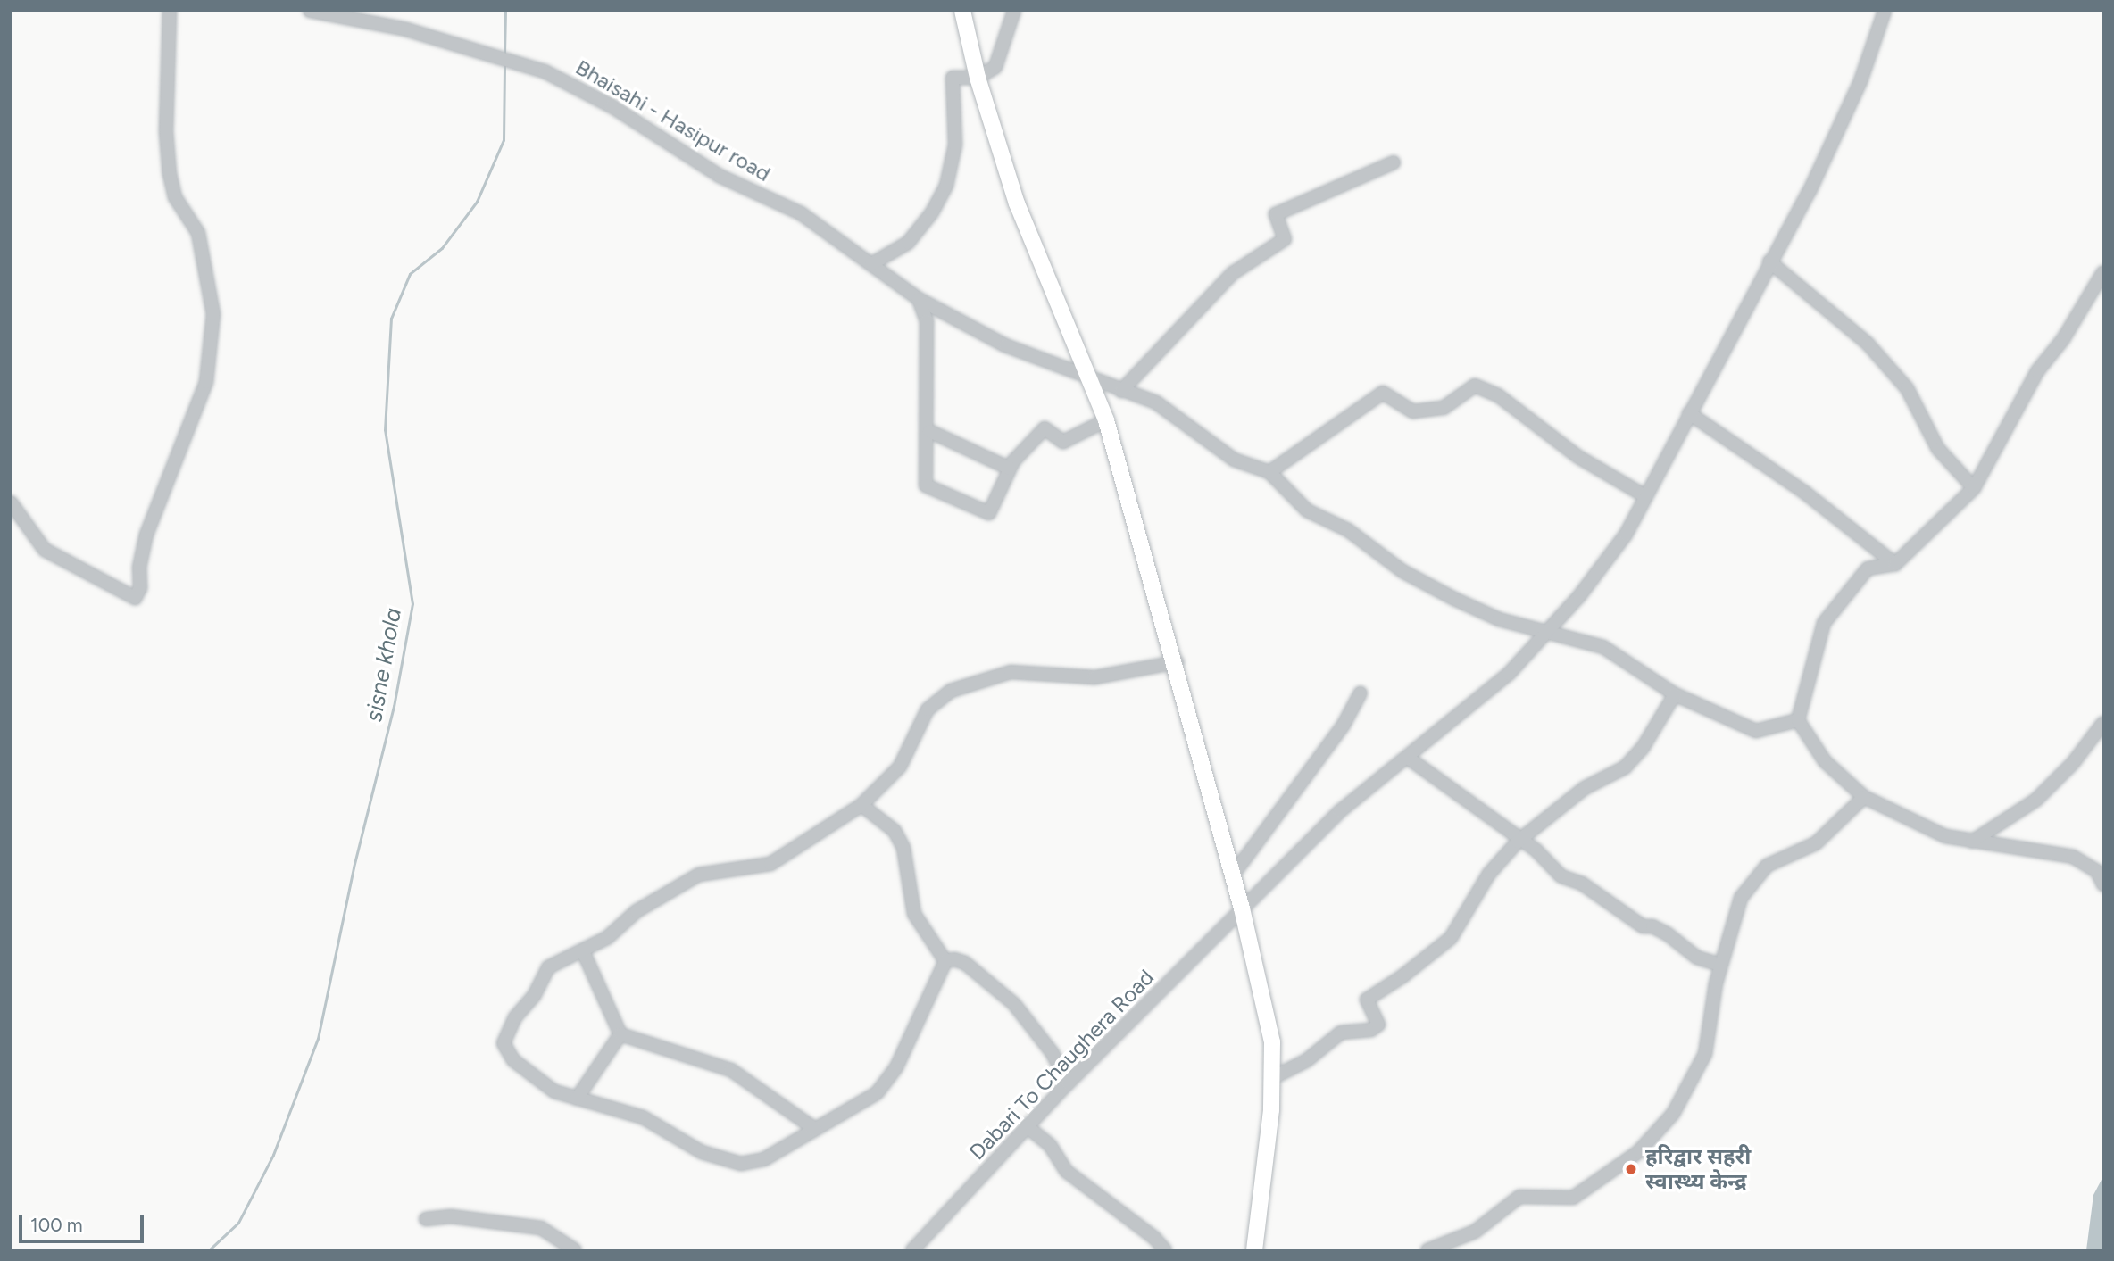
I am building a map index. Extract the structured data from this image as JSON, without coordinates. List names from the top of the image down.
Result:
{
  "streets": {
    "street": ["Bhaisahi - Hasipur road", "Dabari To Chaughera Road"]
  },
  "water": ["sisne khola"],
  "places": ["हरिद्वार सहरी स्वास्थ्य केन्द्र"],
  "scale_bar": "100 m"
}
